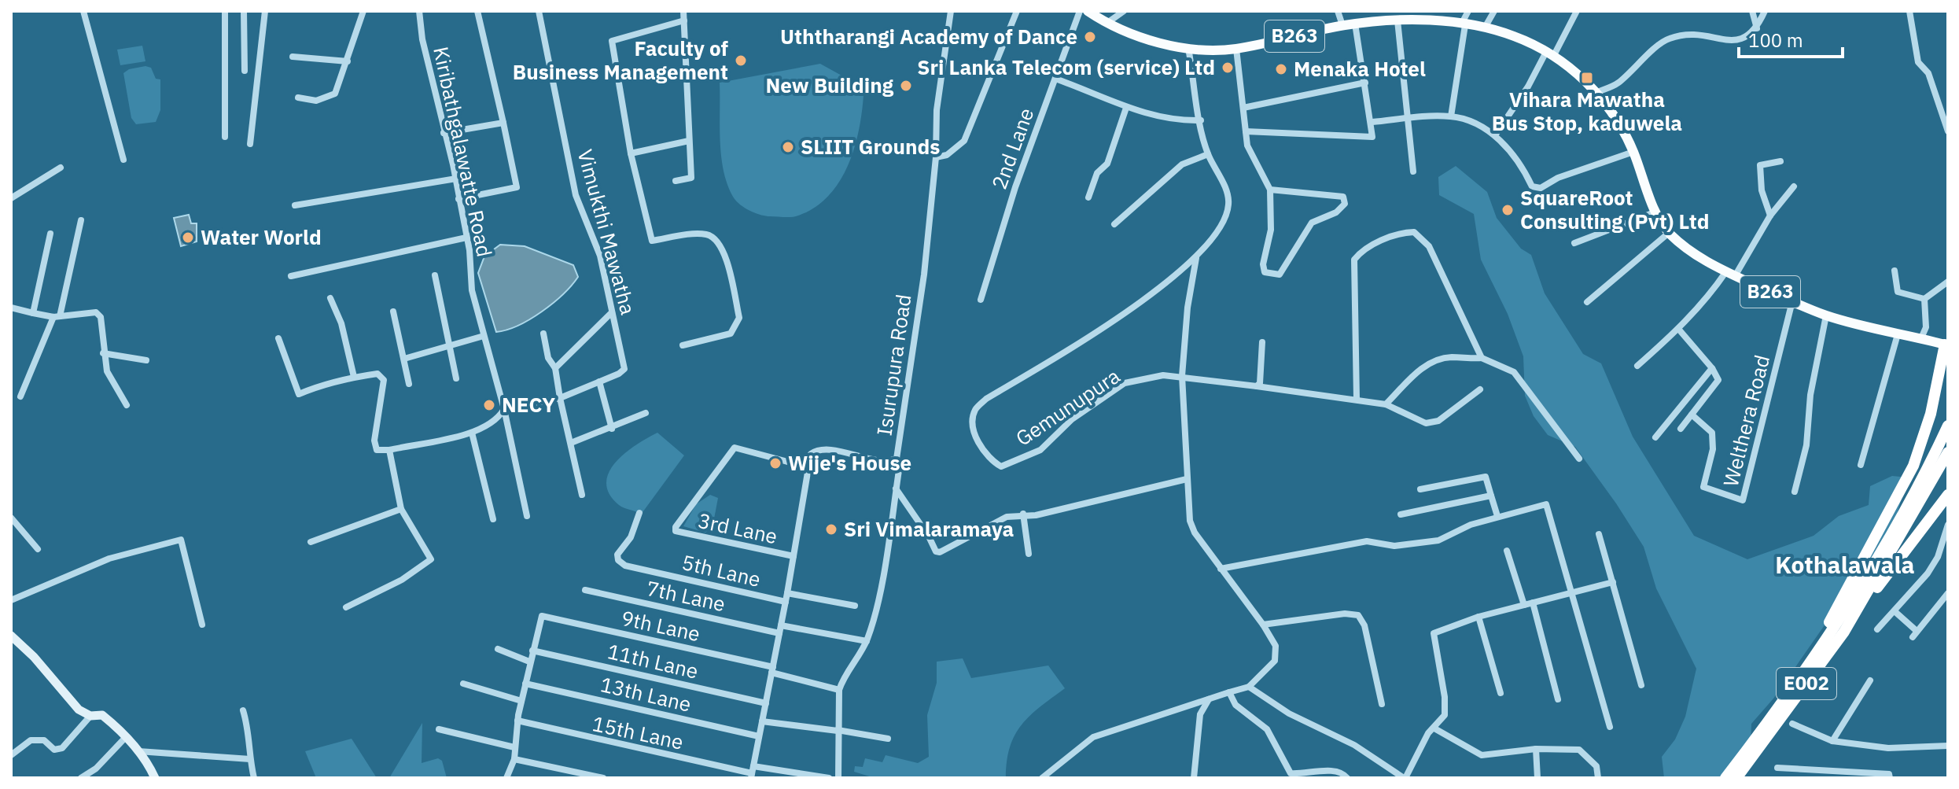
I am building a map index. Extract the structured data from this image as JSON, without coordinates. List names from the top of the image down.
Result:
{
  "streets": {
    "highway": ["E002"],
    "main road": ["B263"],
    "street": [
      "2nd Lane",
      "Kiribathgalawatte Road",
      "Vimukthi Mawatha",
      "Isurupura Road",
      "Gemunupura",
      "Welthera Road",
      "3rd Lane",
      "5th Lane",
      "7th Lane",
      "9th Lane",
      "11th Lane",
      "13th Lane",
      "15th Lane"
    ]
  },
  "crossings": [
    ["B263", "Gemunupura"],
    ["B263", "Welthera Road"],
    ["Kiribathgalawatte Road", "Vimukthi Mawatha"],
    ["Isurupura Road", "3rd Lane"],
    ["9th Lane", "11th Lane"]
  ],
  "districts": ["Kothalawala"],
  "places": {
    "other": [
      "Uththarangi Academy of Dance",
      "Faculty of Business Management",
      "Sri Lanka Telecom (service) Ltd",
      "Menaka Hotel",
      "New Building",
      "SLIIT Grounds",
      "SquareRoot Consulting (Pvt) Ltd",
      "Water World",
      "NECY",
      "Wije's House",
      "Sri Vimalaramaya"
    ],
    "transit": ["Vihara Mawatha Bus Stop, kaduwela"]
  },
  "scale_bar": "100 m"
}
